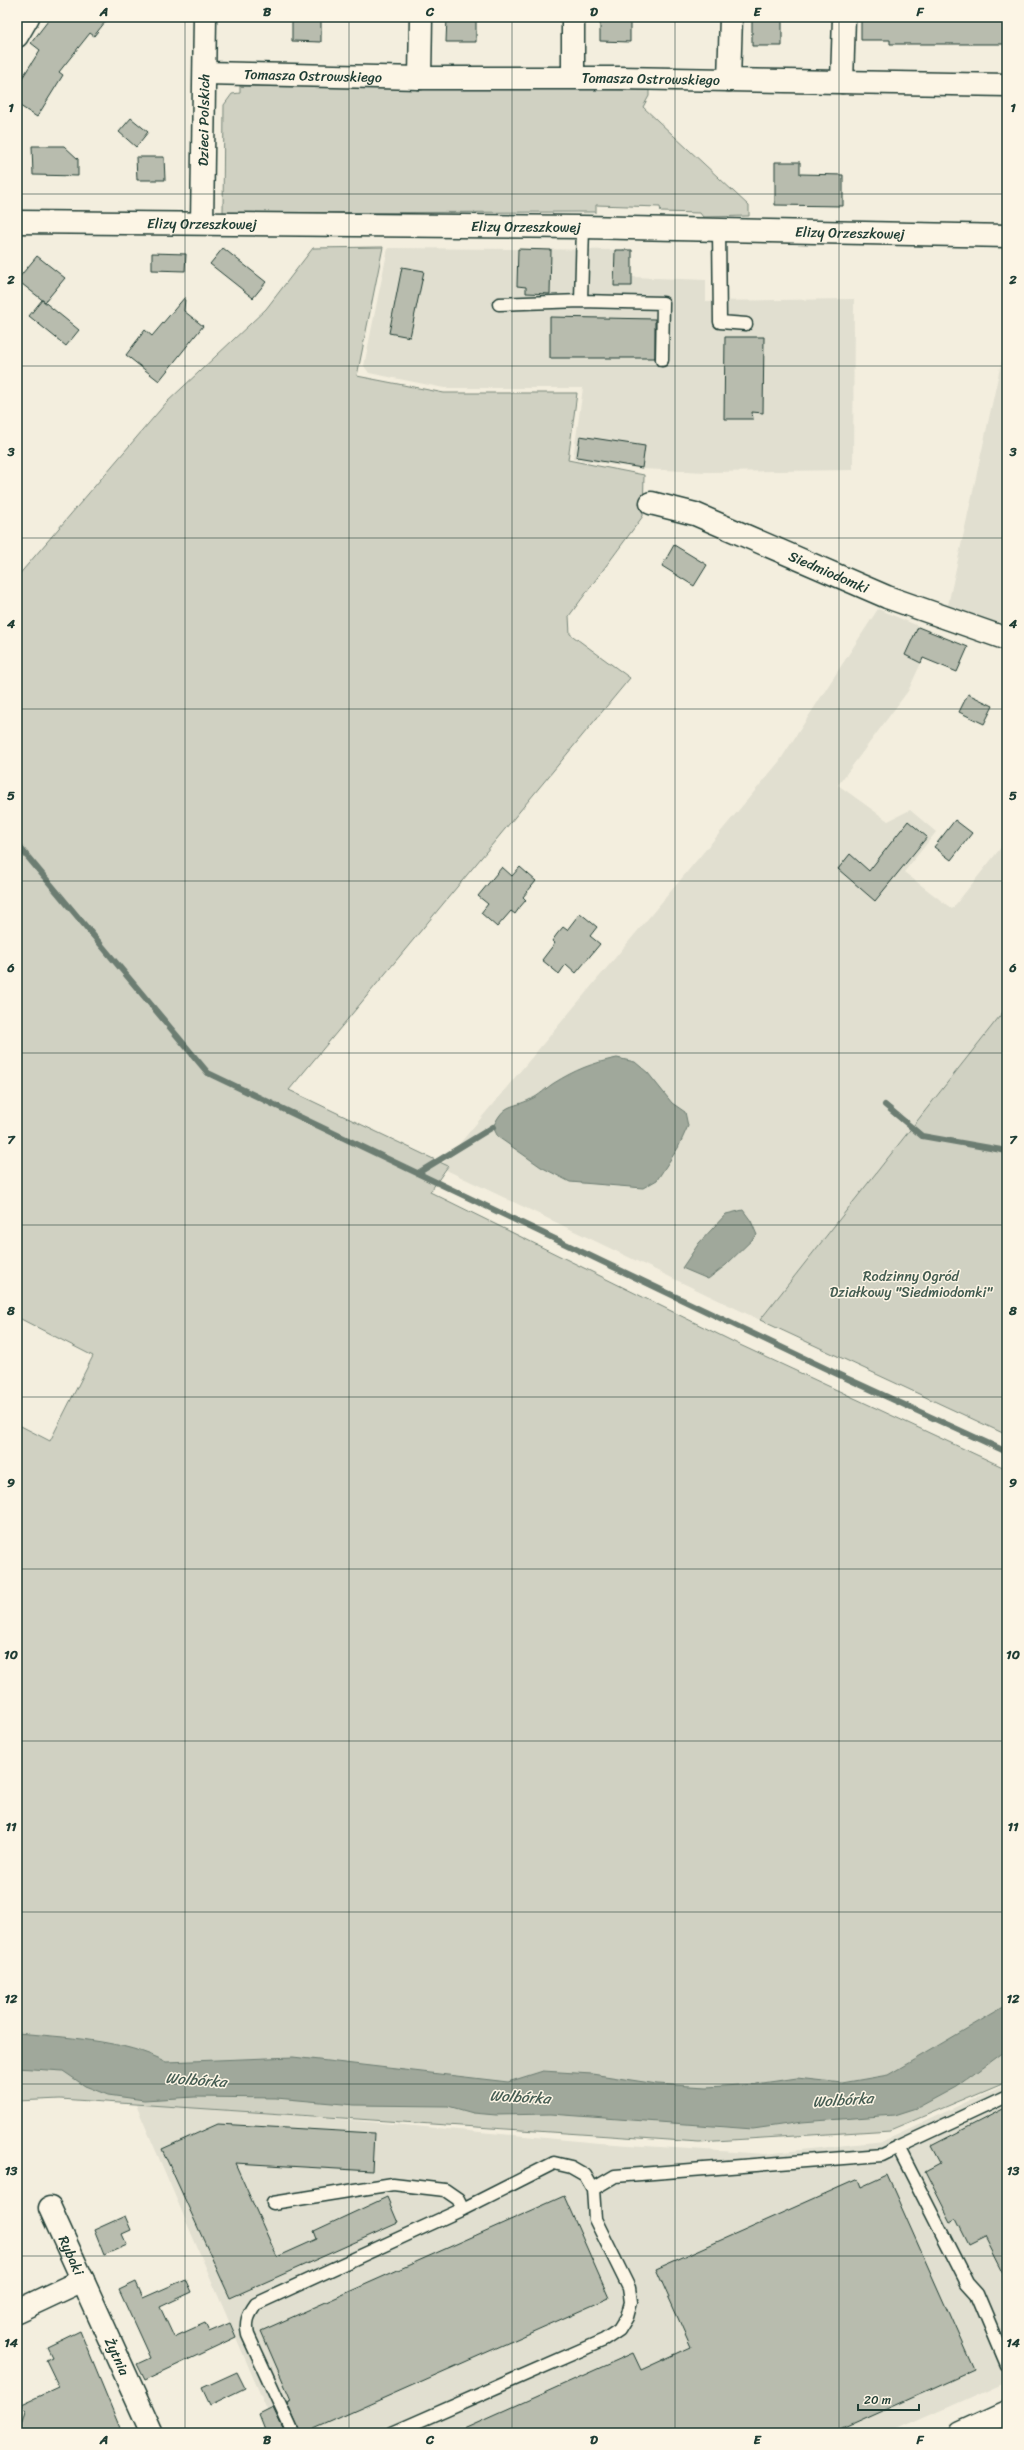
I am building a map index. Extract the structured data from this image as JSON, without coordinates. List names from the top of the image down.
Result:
{
  "streets": {
    "street": [
      "Tomasza Ostrowskiego",
      "Dzieci Polskich",
      "Elizy Orzeszkowej",
      "Siedmiodomki",
      "Rybaki",
      "Żytnia"
    ]
  },
  "crossings": [
    ["Tomasza Ostrowskiego", "Dzieci Polskich"],
    ["Dzieci Polskich", "Elizy Orzeszkowej"],
    ["Rybaki", "Żytnia"]
  ],
  "water": ["Wolbórka"],
  "parks": ["Rodzinny Ogród Działkowy \"Siedmiodomki\""],
  "scale_bar": "20 m",
  "grid": {
    "columns": [
      "A",
      "B",
      "C",
      "D",
      "E",
      "F"
    ],
    "rows": [
      "1",
      "2",
      "3",
      "4",
      "5",
      "6",
      "7",
      "8",
      "9",
      "10",
      "11",
      "12",
      "13",
      "14"
    ]
  }
}
